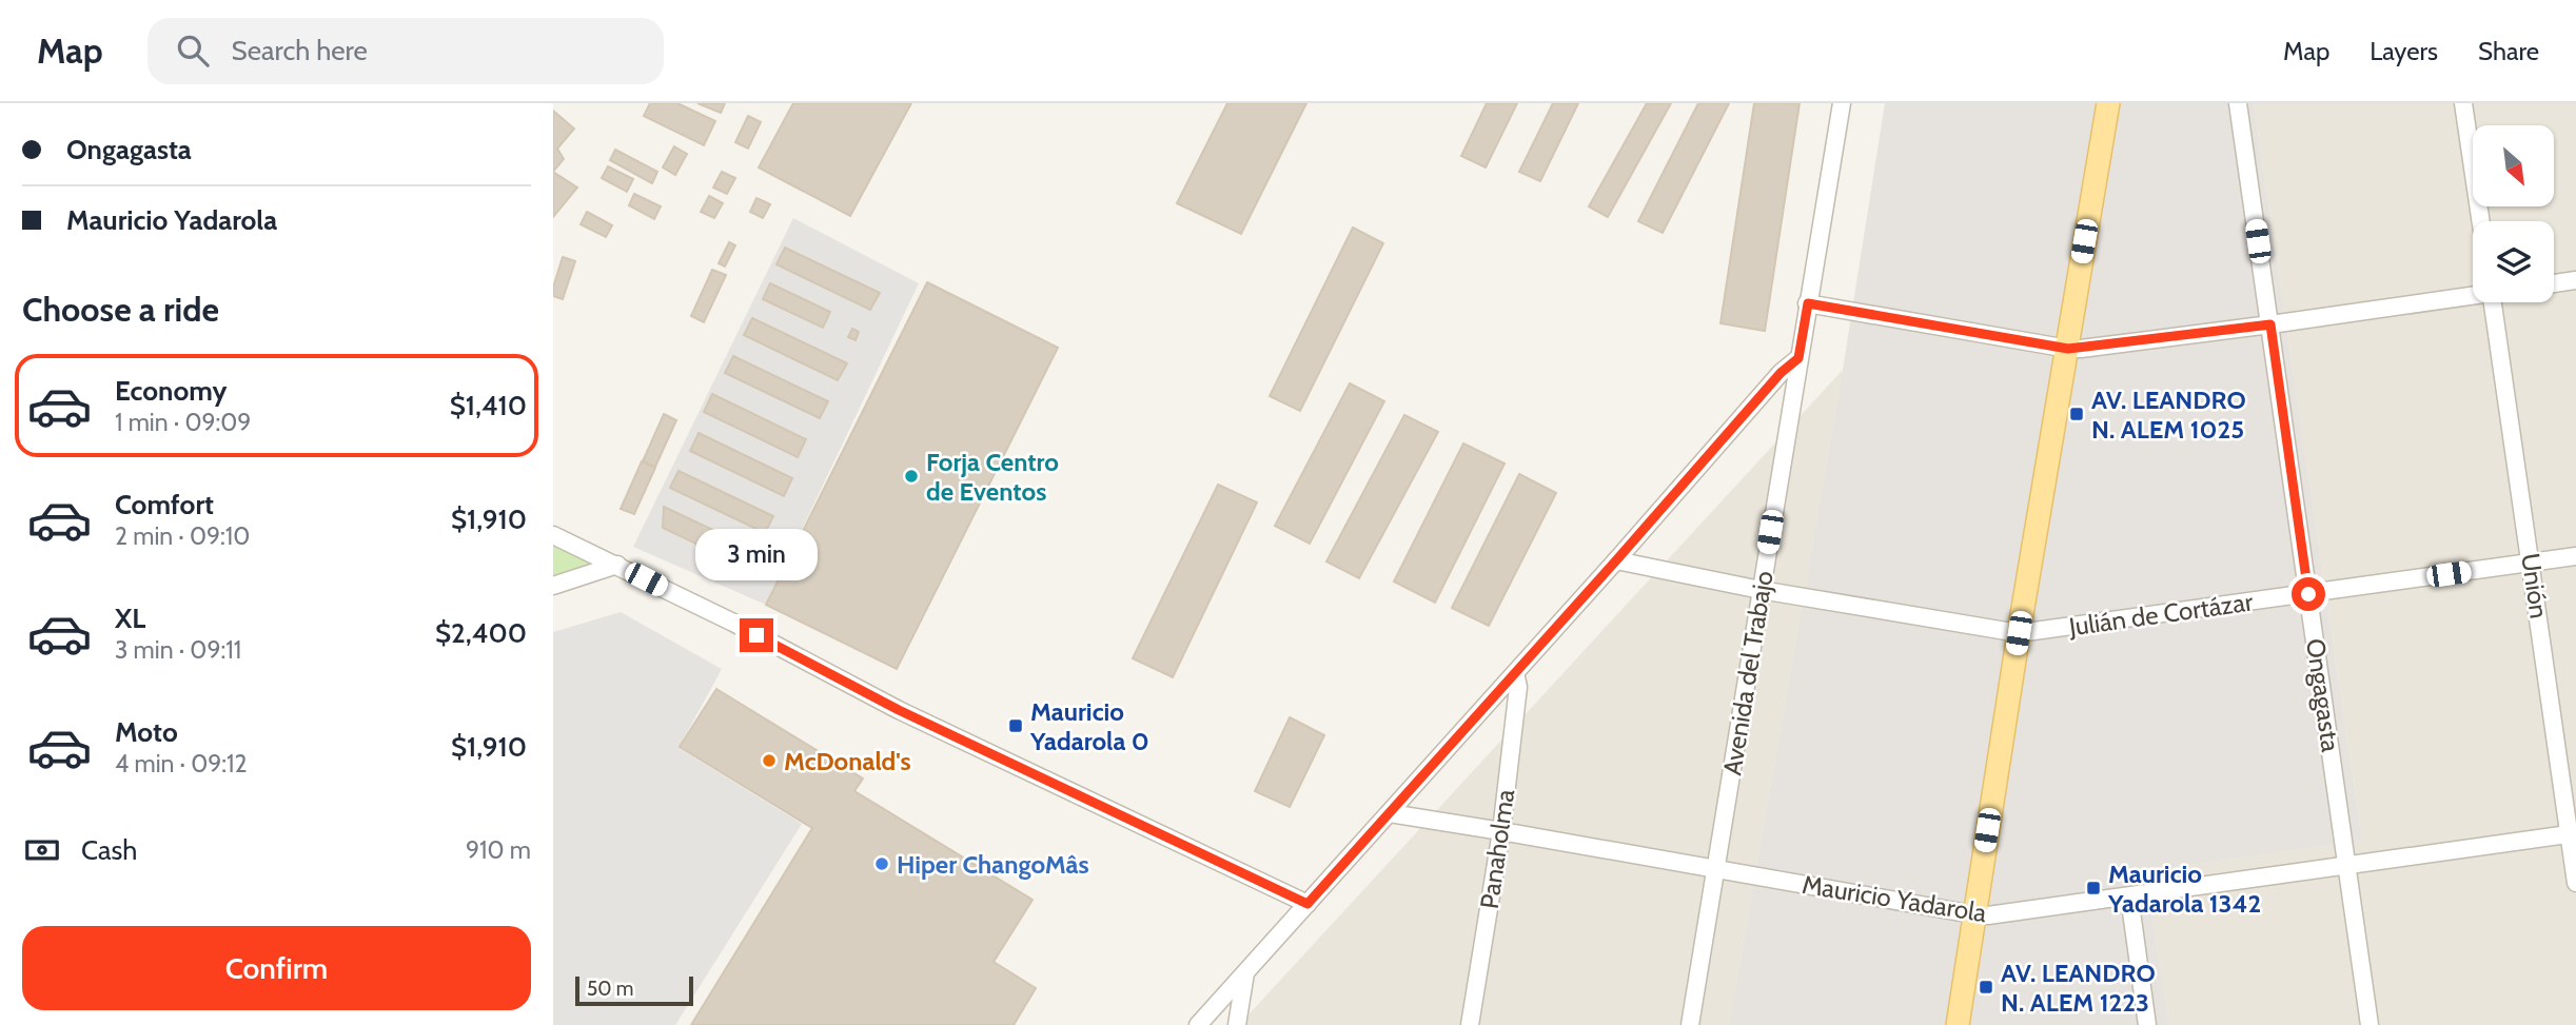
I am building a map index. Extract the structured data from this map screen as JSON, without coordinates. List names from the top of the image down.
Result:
{
  "streets": {
    "street": [
      "Unión",
      "Julián de Cortázar",
      "Avenida del Trabajo",
      "Ongagasta",
      "Panaholma",
      "Mauricio Yadarola"
    ]
  },
  "crossings": [
    ["Unión", "Julián de Cortázar"],
    ["Unión", "Mauricio Yadarola"],
    ["Julián de Cortázar", "Avenida del Trabajo"],
    ["Julián de Cortázar", "Ongagasta"],
    ["Avenida del Trabajo", "Mauricio Yadarola"],
    ["Ongagasta", "Mauricio Yadarola"],
    ["Panaholma", "Mauricio Yadarola"]
  ],
  "places": {
    "transit": [
      "AV. LEANDRO N. ALEM 1025",
      "Mauricio Yadarola 0",
      "Mauricio Yadarola 1342",
      "AV. LEANDRO N. ALEM 1223"
    ],
    "other": ["Forja Centro de Eventos", "McDonald's", "Hiper ChangoMâs"]
  },
  "scale_bar": "50 m",
  "north": "bottom right",
  "page": {
    "header": "Map",
    "search": "Search here",
    "nav": ["Map", "Layers", "Share"],
    "banner": ["Ongagasta", "Mauricio Yadarola"],
    "heading": "Choose a ride",
    "list": [
      {
        "name": "Economy",
        "note": "1 min · 09:09",
        "value": "$1,410"
      },
      {
        "name": "Comfort",
        "note": "2 min · 09:10",
        "value": "$1,910"
      },
      {
        "name": "XL",
        "note": "3 min · 09:11",
        "value": "$2,400"
      },
      {
        "name": "Moto",
        "note": "4 min · 09:12",
        "value": "$1,910"
      }
    ],
    "bubble": "3 min",
    "pay": ["Cash", "910 m"],
    "buttons": "Confirm",
    "scale": "50 m"
  }
}
